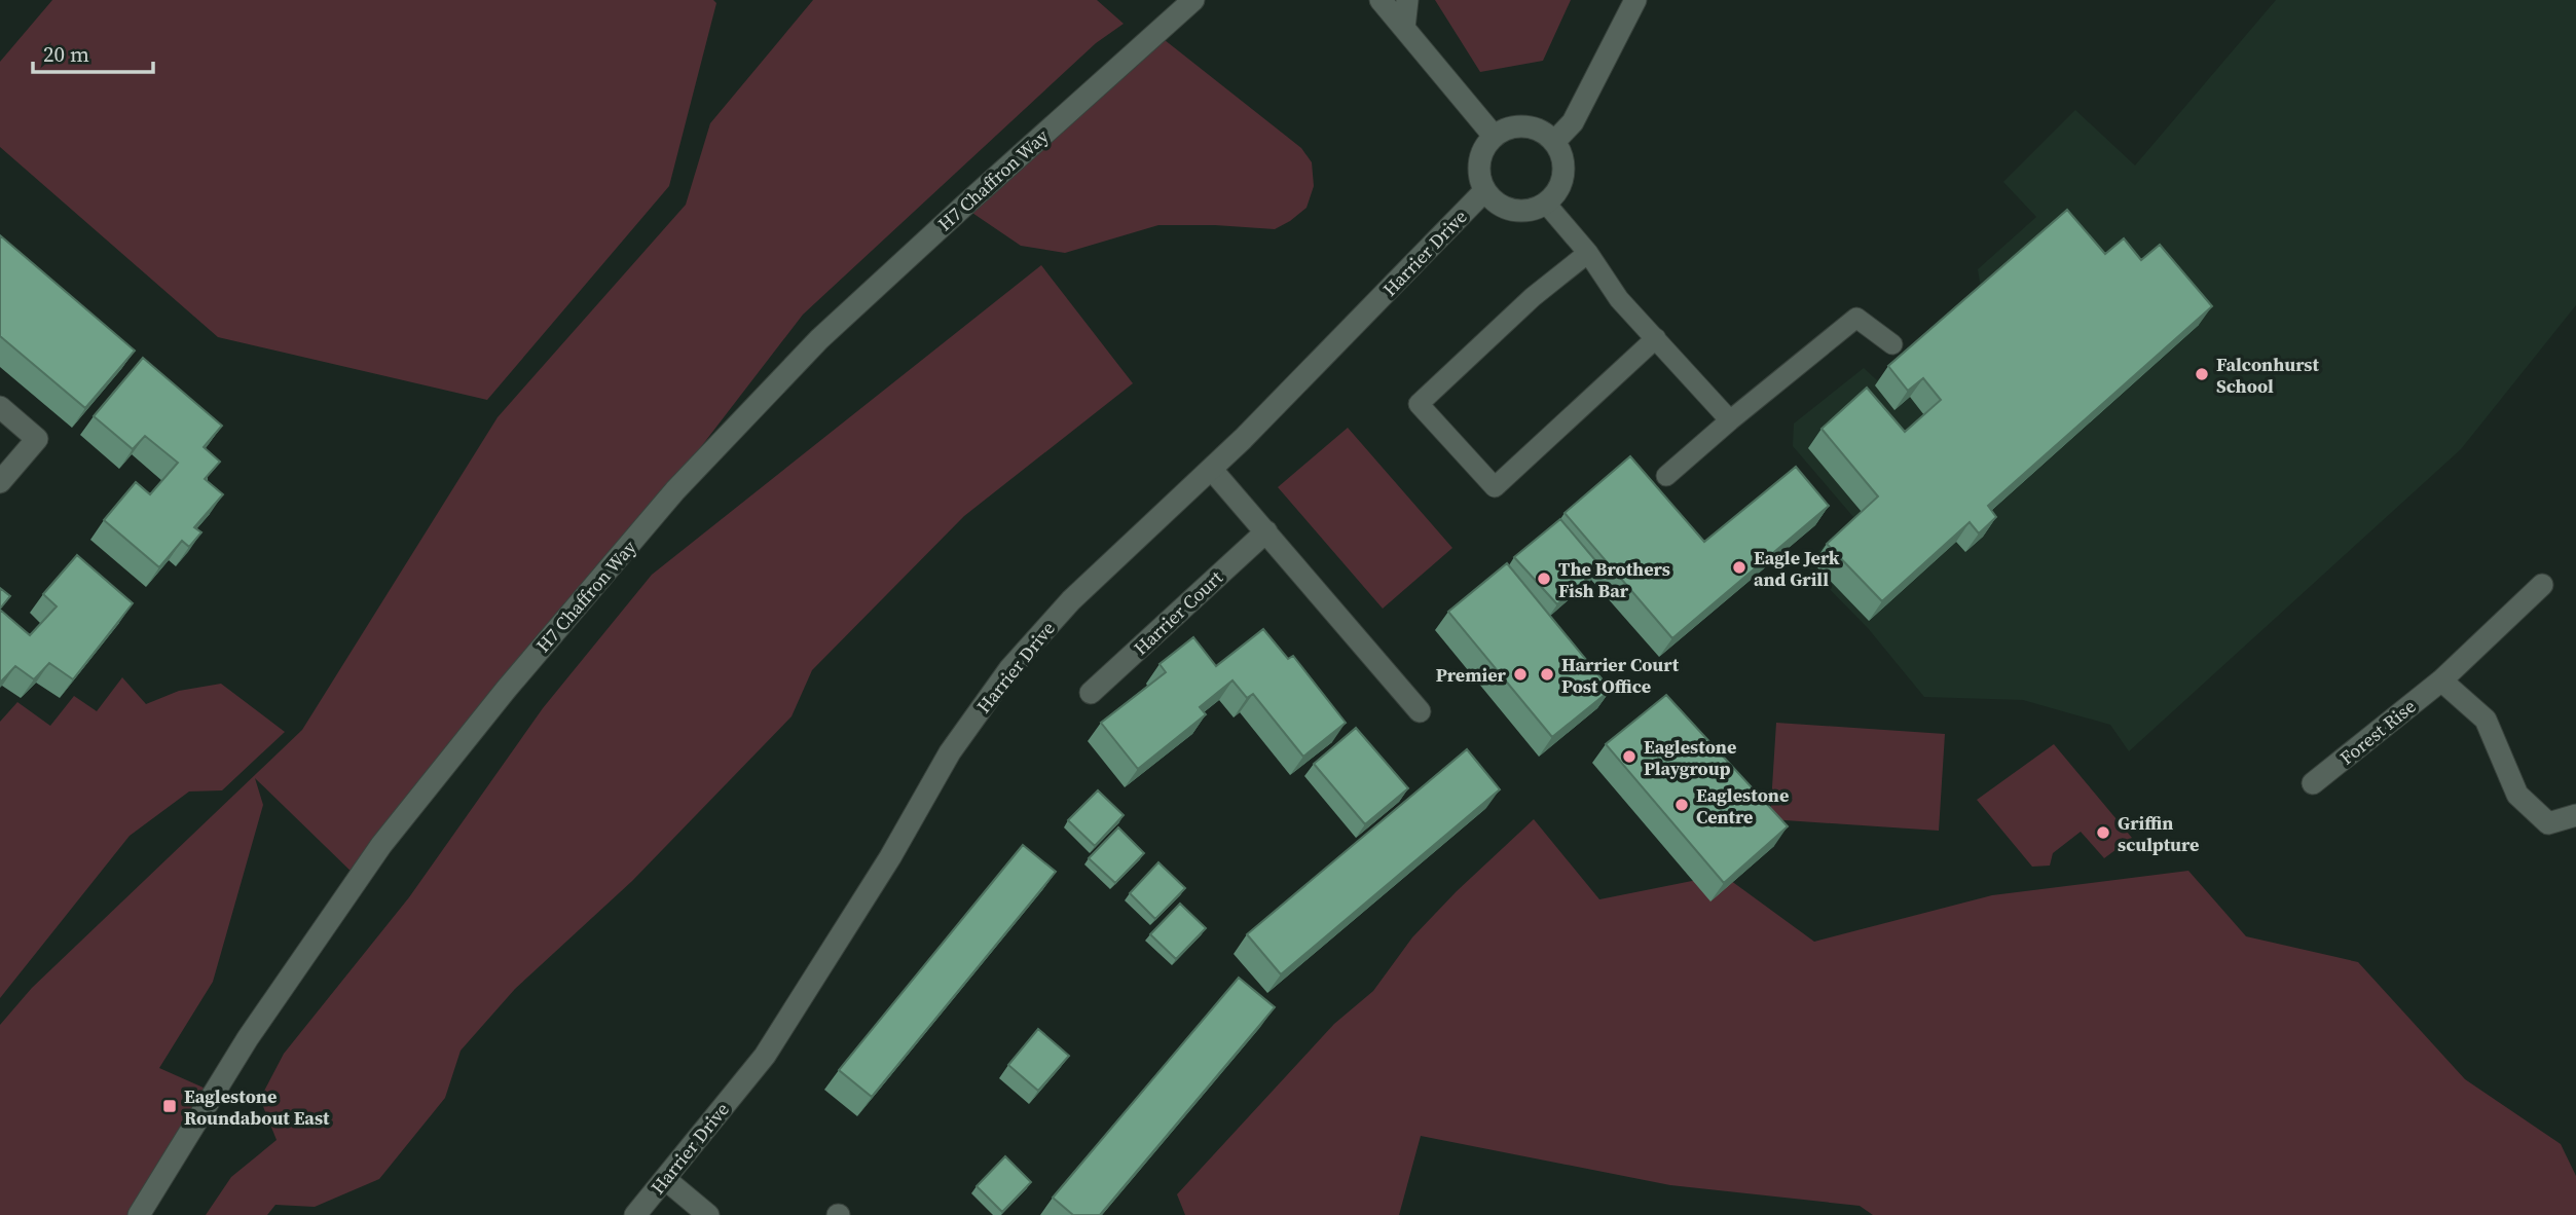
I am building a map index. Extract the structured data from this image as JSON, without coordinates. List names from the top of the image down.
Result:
{
  "streets": {
    "street": [
      "H7 Chaffron Way",
      "Harrier Drive",
      "Harrier Court",
      "Forest Rise"
    ]
  },
  "places": {
    "other": [
      "Falconhurst School",
      "Eagle Jerk and Grill",
      "The Brothers Fish Bar",
      "Premier",
      "Harrier Court Post Office",
      "Eaglestone Playgroup",
      "Eaglestone Centre",
      "Griffin sculpture"
    ],
    "transit": ["Eaglestone Roundabout East"]
  },
  "scale_bar": "20 m"
}
